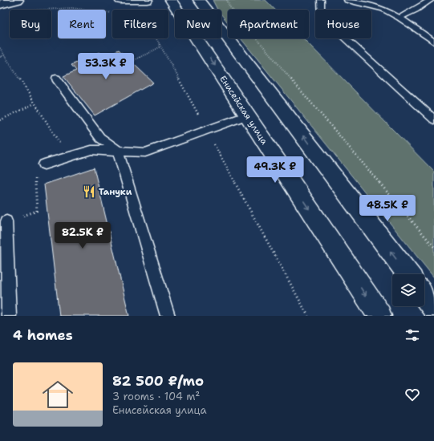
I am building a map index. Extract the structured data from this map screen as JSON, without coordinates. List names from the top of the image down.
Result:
{
  "streets": {
    "main road": ["Енисейская улица"]
  },
  "places": {
    "restaurant": ["Тануки"]
  },
  "page": {
    "chip": [
      "Buy",
      "Rent",
      "Filters",
      "New",
      "Apartment",
      "House"
    ],
    "price": [
      "53.3K ₽",
      "49.3K ₽",
      "48.5K ₽",
      "82.5K ₽"
    ],
    "heading": "4 homes",
    "list": [
      {
        "name": "82 500 ₽/mo",
        "note": "3 rooms · 104 m² · Енисейская улица"
      }
    ]
  }
}
